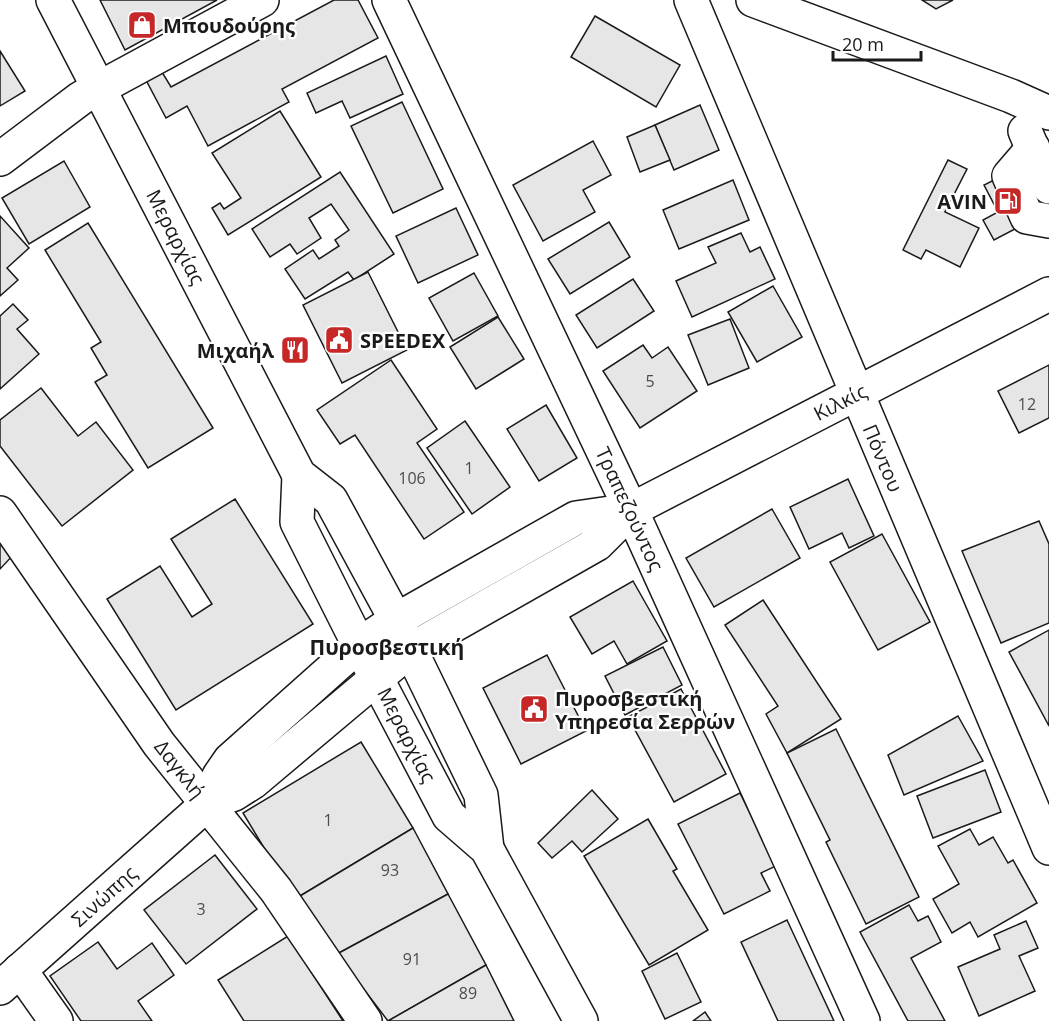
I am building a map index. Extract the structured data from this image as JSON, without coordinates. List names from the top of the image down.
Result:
{
  "streets": {
    "street": [
      "Μεραρχίας",
      "Κιλκίς",
      "Πόντου",
      "Τραπεζούντος",
      "Δαγκλή",
      "Σινώπης"
    ]
  },
  "crossings": [
    ["Μεραρχίας", "Κιλκίς"],
    ["Μεραρχίας", "Σινώπης"],
    ["Κιλκίς", "Πόντου"],
    ["Κιλκίς", "Τραπεζούντος"],
    ["Κιλκίς", "Σινώπης"],
    ["Δαγκλή", "Σινώπης"]
  ],
  "districts": ["Πυροσβεστική"],
  "places": {
    "shop": ["Μπουδούρης"],
    "fuel station": ["AVIN"],
    "public building": ["SPEEDEX", "Πυροσβεστική Υπηρεσία Σερρών"],
    "restaurant": ["Μιχαήλ"]
  },
  "house_numbers": [
    "5",
    "12",
    "1",
    "106",
    "1",
    "93",
    "3",
    "91",
    "89"
  ],
  "scale_bar": "20 m"
}
